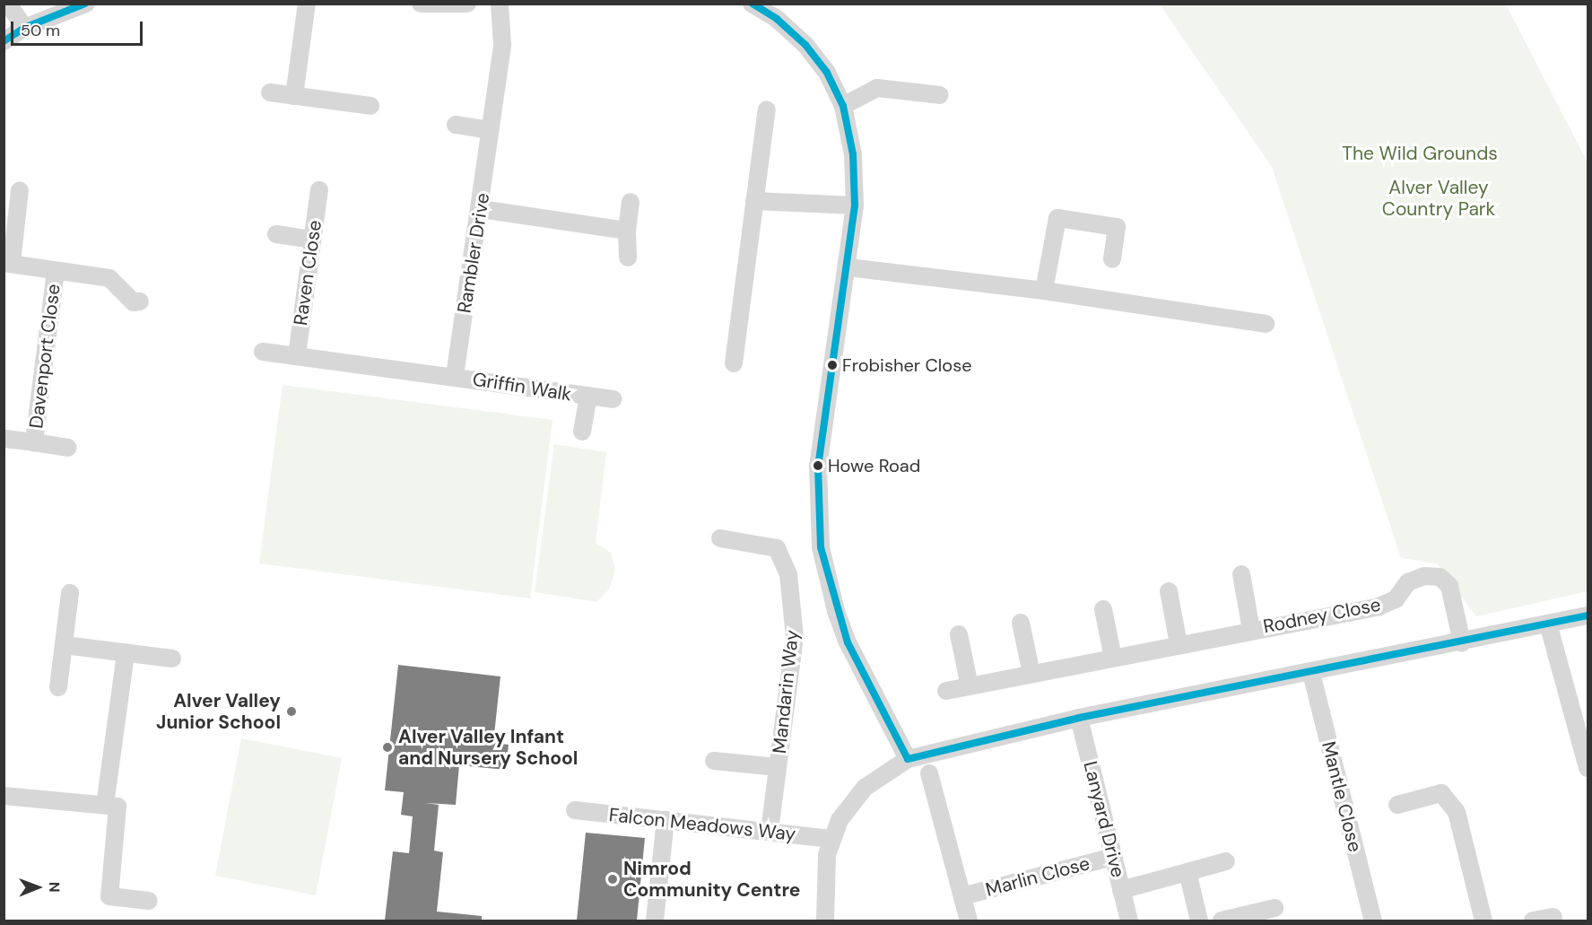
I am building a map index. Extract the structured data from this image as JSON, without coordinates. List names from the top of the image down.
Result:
{
  "streets": {
    "street": [
      "Rambler Drive",
      "Raven Close",
      "Davenport Close",
      "Griffin Walk",
      "Rodney Close",
      "Mandarin Way",
      "Mantle Close",
      "Lanyard Drive",
      "Falcon Meadows Way",
      "Marlin Close"
    ]
  },
  "crossings": [
    ["Rambler Drive", "Griffin Walk"],
    ["Mandarin Way", "Falcon Meadows Way"],
    ["Lanyard Drive", "Marlin Close"]
  ],
  "parks": ["The Wild Grounds", "Alver Valley Country Park"],
  "places": [
    "Frobisher Close",
    "Howe Road",
    "Alver Valley Junior School",
    "Alver Valley Infant and Nursery School",
    "Nimrod Community Centre"
  ],
  "scale_bar": "50 m",
  "north": "right"
}
